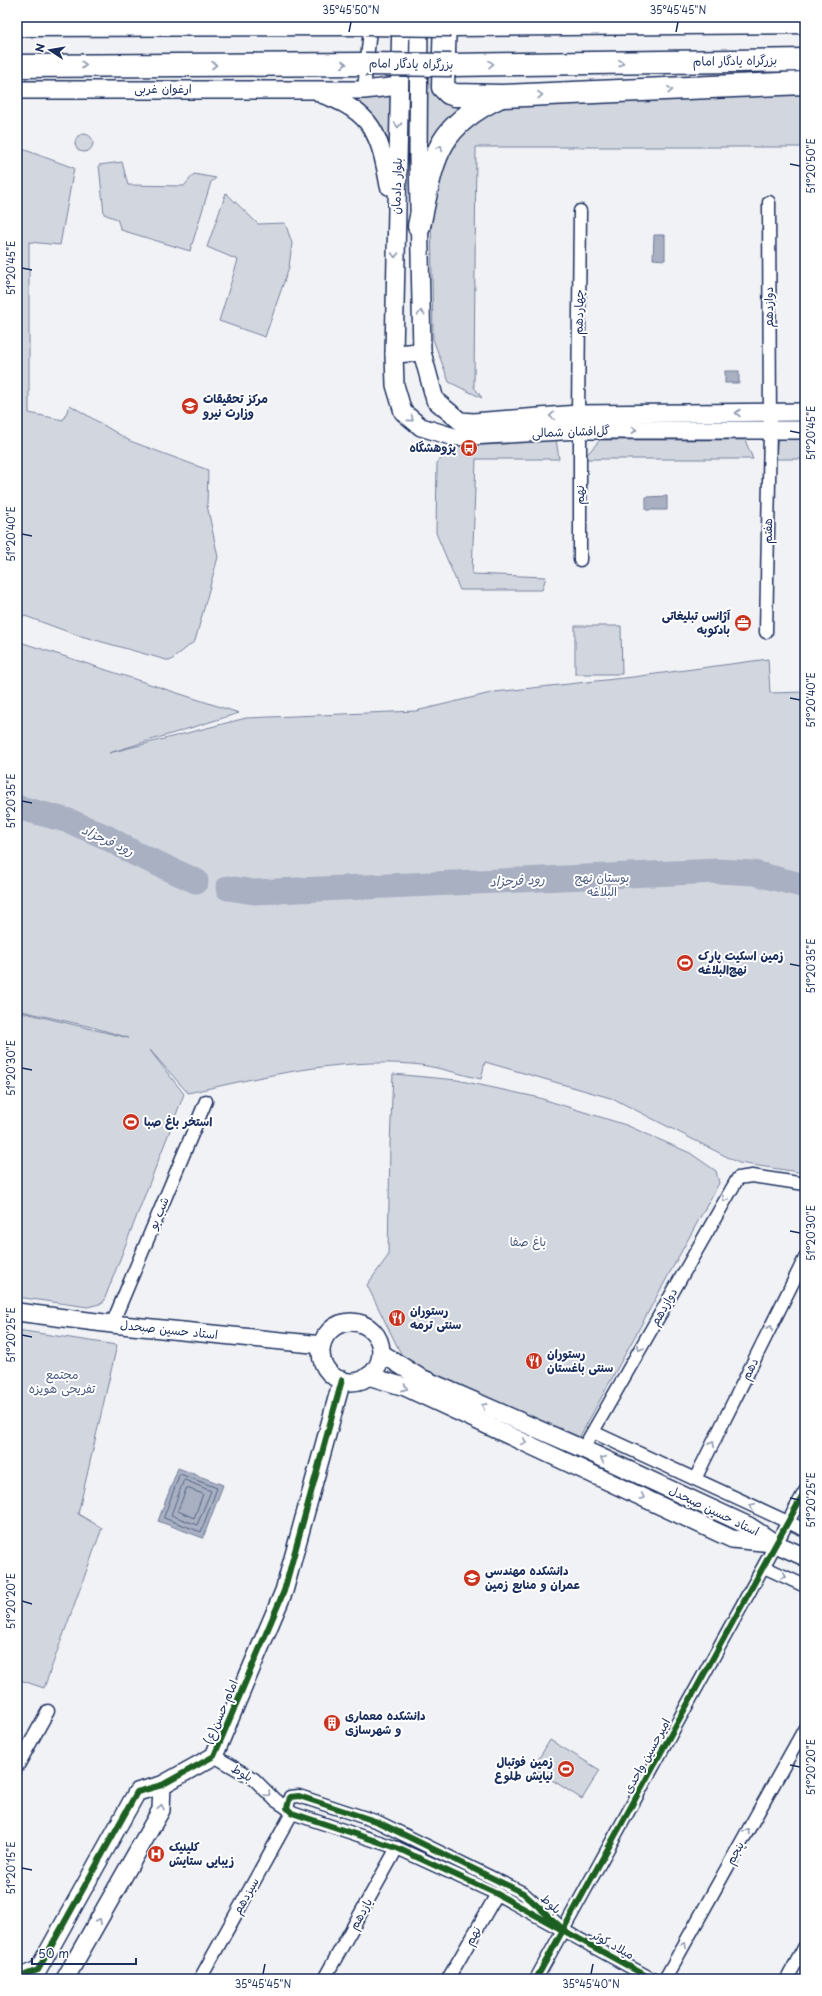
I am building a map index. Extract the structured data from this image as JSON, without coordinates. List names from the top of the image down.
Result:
{
  "streets": {
    "highway": ["بزرگراه یادگار امام"],
    "street": [
      "ارغوان غربی",
      "بلوار دادمان",
      "دوازدهم",
      "چهاردهم",
      "گل‌افشان شمالی",
      "نهم",
      "هفتم",
      "شب بو",
      "استاد حسین صبحدل",
      "دهم",
      "امام حسن(ع)",
      "امیرحسین واحدی",
      "بلوط",
      "پنجم",
      "سیزدهم",
      "یازدهم",
      "میلاد کوثر"
    ]
  },
  "crossings": [
    ["ارغوان غربی", "بلوار دادمان"],
    ["بلوار دادمان", "گل‌افشان شمالی"],
    ["دوازدهم", "گل‌افشان شمالی"],
    ["دوازدهم", "هفتم"],
    ["دوازدهم", "استاد حسین صبحدل"],
    ["چهاردهم", "گل‌افشان شمالی"],
    ["چهاردهم", "نهم"],
    ["گل‌افشان شمالی", "نهم"],
    ["گل‌افشان شمالی", "هفتم"],
    ["نهم", "بلوط"],
    ["شب بو", "استاد حسین صبحدل"],
    ["استاد حسین صبحدل", "امام حسن(ع)"],
    ["استاد حسین صبحدل", "امیرحسین واحدی"],
    ["امام حسن(ع)", "بلوط"],
    ["امیرحسین واحدی", "بلوط"],
    ["امیرحسین واحدی", "میلاد کوثر"],
    ["بلوط", "سیزدهم"],
    ["بلوط", "یازدهم"],
    ["بلوط", "میلاد کوثر"]
  ],
  "one_way": ["دوازدهم", "دهم", "پنجم"],
  "water": ["رود فرحزاد"],
  "parks": ["بوستان نهج البلاغه", "باغ صفا", "مجتمع تفریحی هویزه"],
  "places": {
    "school or university": ["مرکز تحقیقات وزارت نیرو", "دانشکده مهندسی عمران و منابع زمین"],
    "bus stop": ["پژوهشگاه"],
    "office": ["آژانس تبلیغاتی بادکوبه"],
    "sports": ["زمین اسکیت پارک نهج‌البلاغه", "استخر باغ صبا", "زمین فوتبال نیایش طلوع"],
    "restaurant": ["رستوران سنتی ترمه", "رستوران سنتی باغستان"],
    "building": ["دانشکده معماری و شهرسازی"],
    "hospital": ["کلینیک زیبایی ستایش"]
  },
  "scale_bar": "50 m",
  "north": "left",
  "coordinates": [
    "35°45'50\"N",
    "35°45'45\"N",
    "51°20'50\"E",
    "51°20'45\"E",
    "51°20'40\"E",
    "51°20'35\"E",
    "51°20'30\"E",
    "51°20'25\"E",
    "51°20'20\"E",
    "51°20'15\"E",
    "35°45'40\"N"
  ]
}
